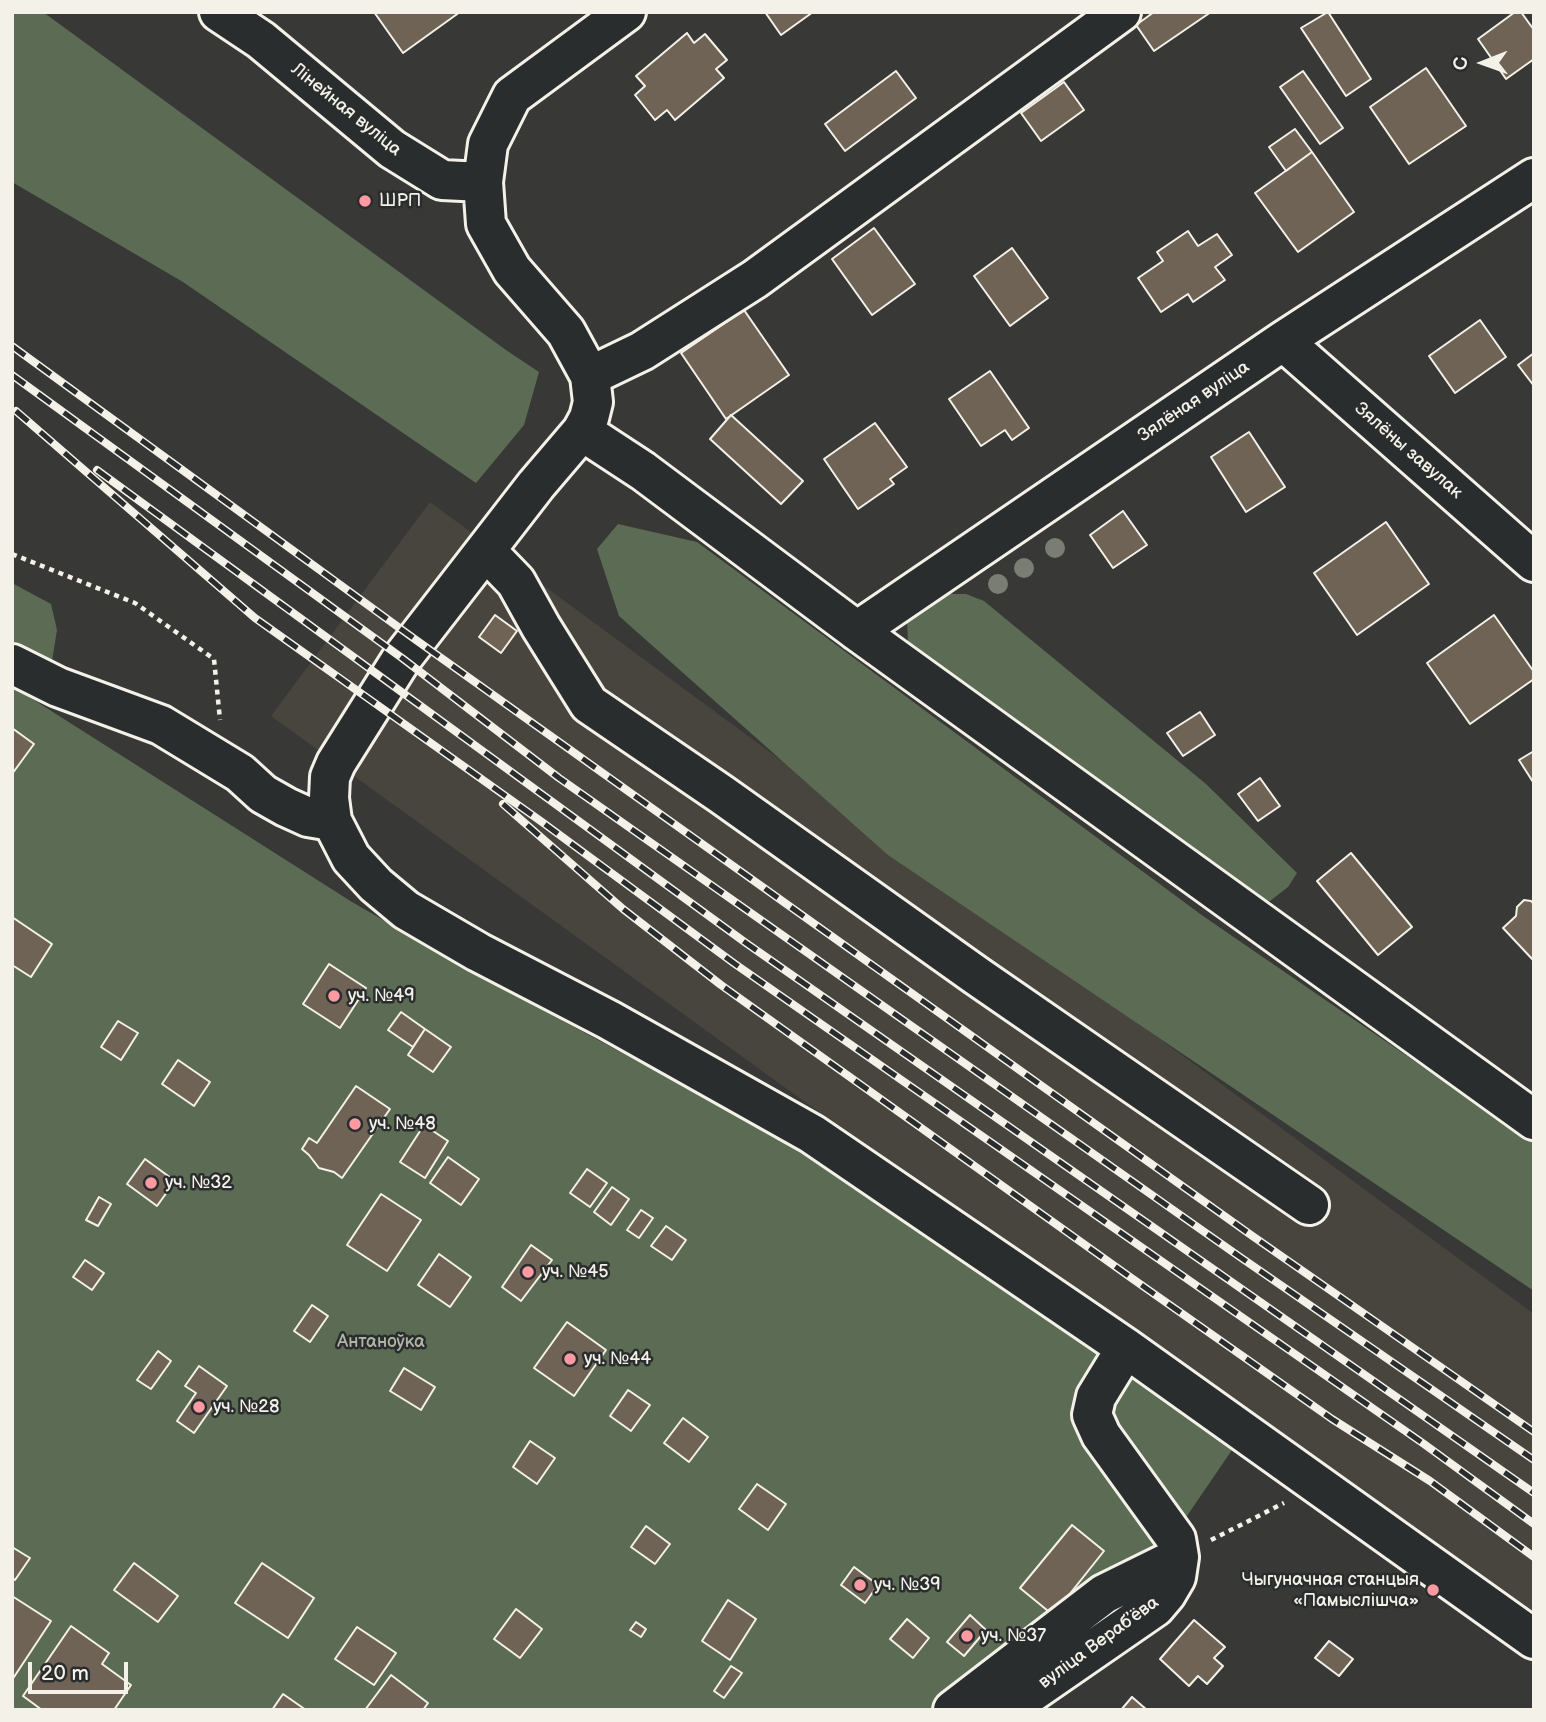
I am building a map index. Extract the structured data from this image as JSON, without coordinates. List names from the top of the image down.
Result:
{
  "streets": {
    "street": [
      "Лінейная вуліца",
      "Зялёная вуліца",
      "Зялёны завулак",
      "вуліца Верабʼёва"
    ]
  },
  "crossings": [
    ["Зялёная вуліца", "Зялёны завулак"]
  ],
  "parks": ["Антаноўка"],
  "places": [
    "ШРП",
    "уч. №49",
    "уч. №48",
    "уч. №32",
    "уч. №45",
    "уч. №44",
    "уч. №28",
    "уч. №39",
    "Чыгуначная станцыя «Памыслішча»",
    "уч. №37"
  ],
  "scale_bar": "20 m",
  "north": "left"
}
